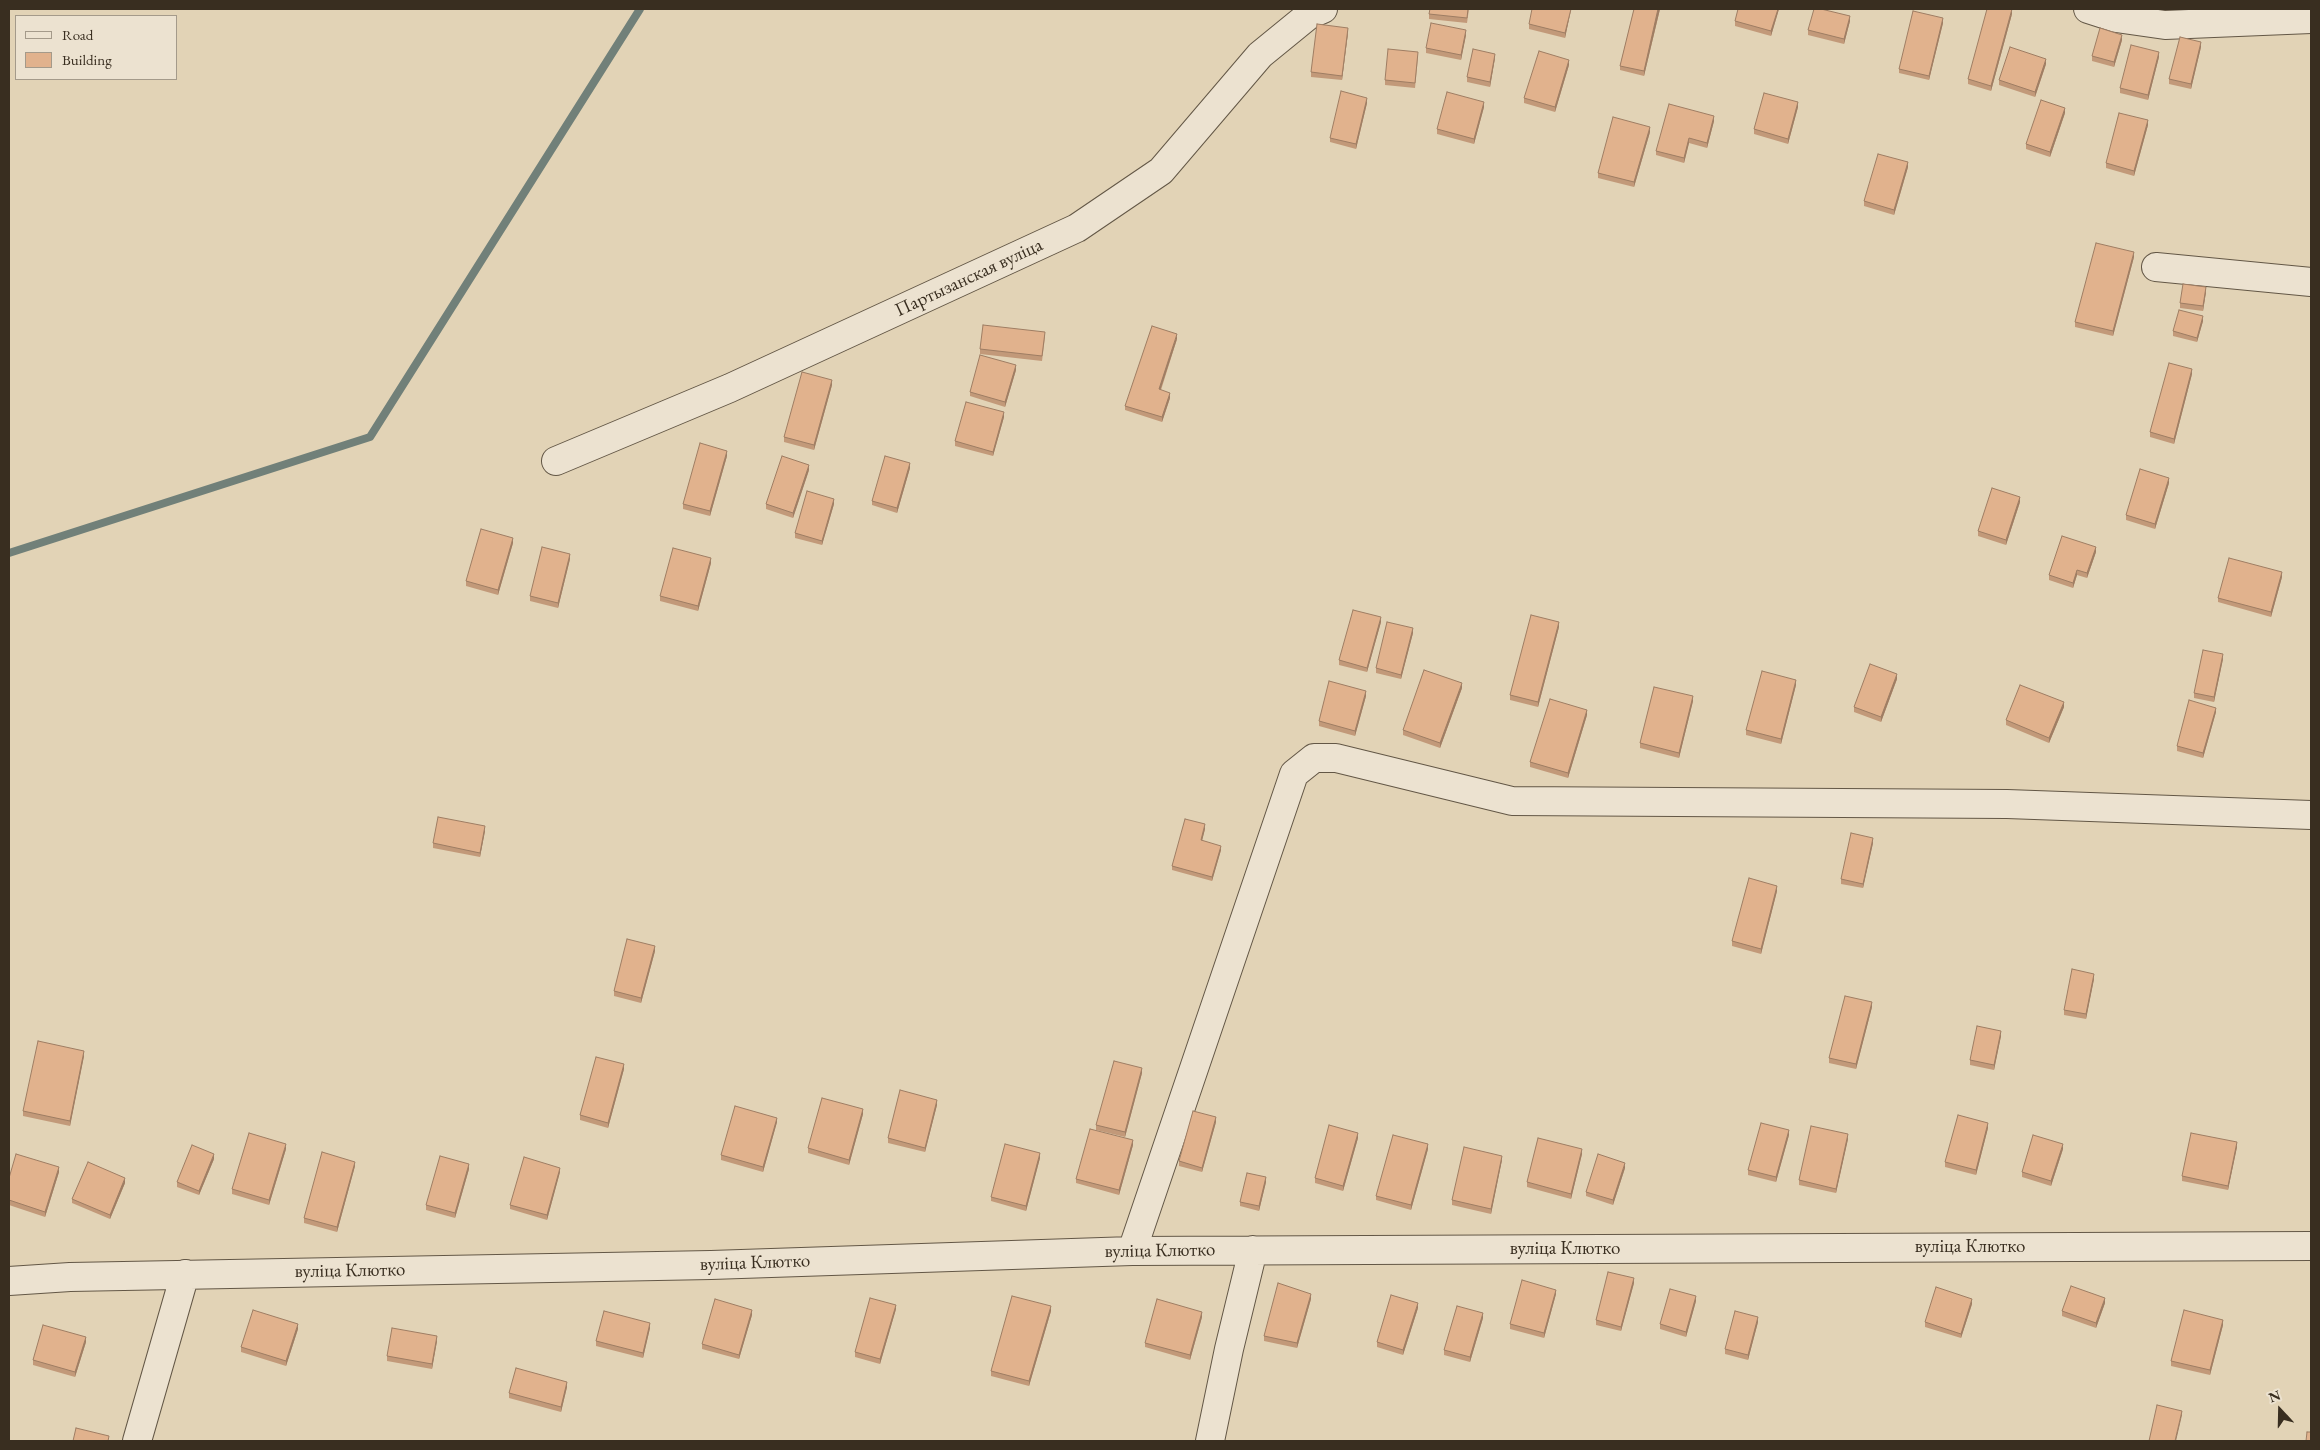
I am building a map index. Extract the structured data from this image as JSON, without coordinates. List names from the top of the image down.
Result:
{
  "streets": {
    "street": ["Партызанская вуліца", "вуліца Клютко"]
  },
  "legend": ["Road", "Building"],
  "north": "top"
}
